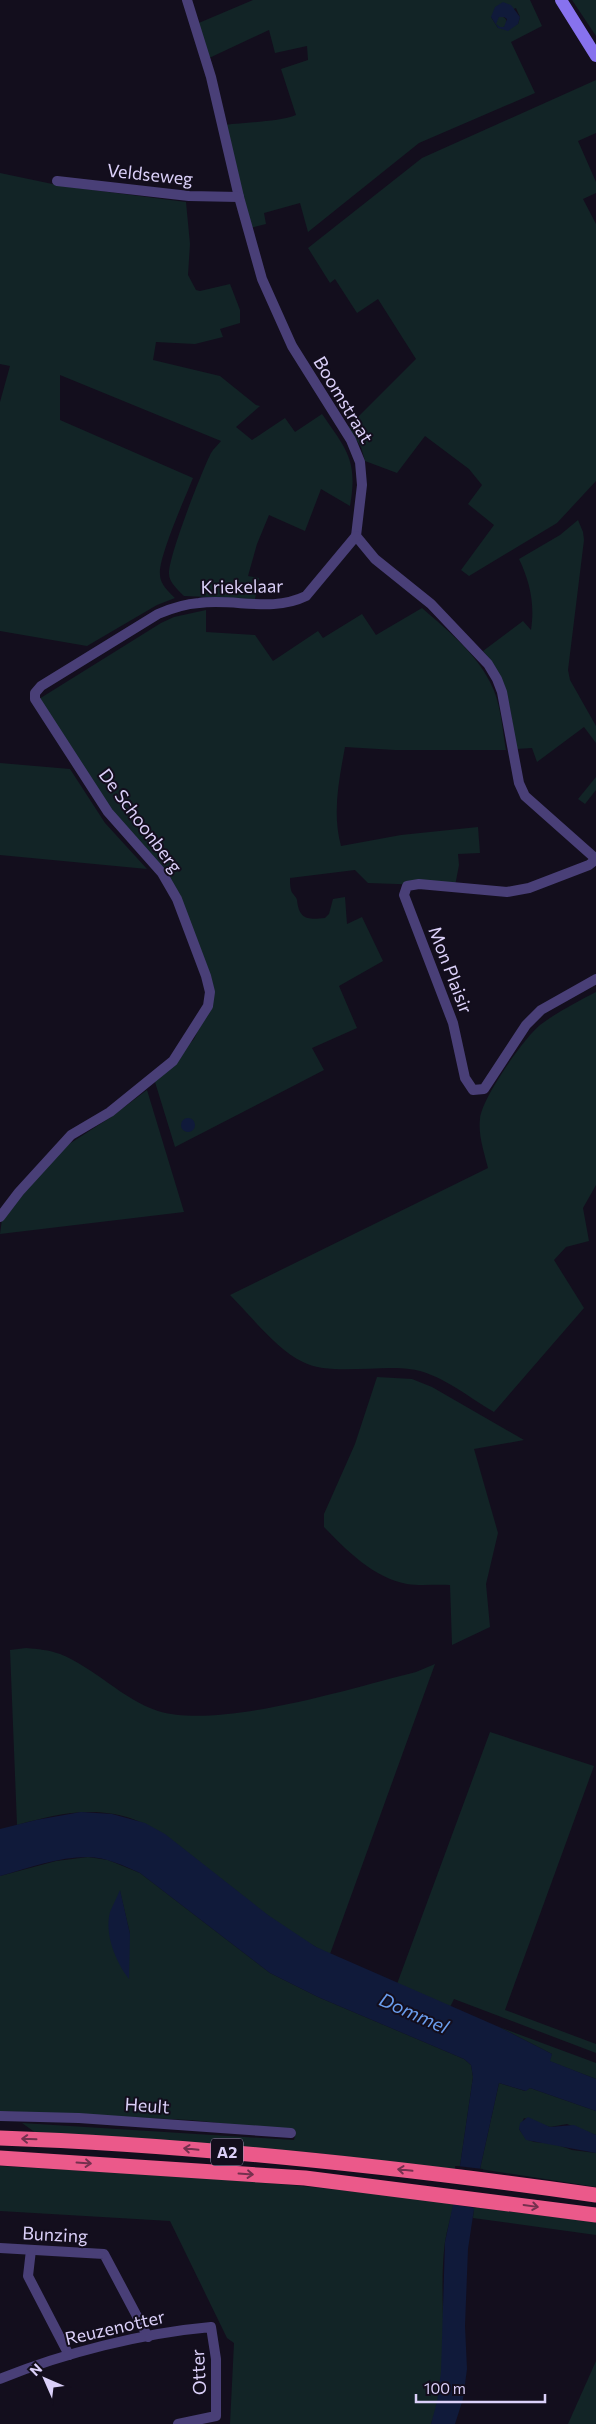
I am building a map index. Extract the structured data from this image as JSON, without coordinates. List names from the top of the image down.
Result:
{
  "streets": {
    "highway": ["A2"],
    "street": [
      "Veldseweg",
      "Boomstraat",
      "Kriekelaar",
      "De Schoonberg",
      "Mon Plaisir",
      "Heult",
      "Bunzing",
      "Reuzenotter",
      "Otter"
    ]
  },
  "crossings": [
    ["Veldseweg", "Boomstraat"],
    ["Boomstraat", "Kriekelaar"],
    ["Kriekelaar", "De Schoonberg"],
    ["Bunzing", "Reuzenotter"],
    ["Reuzenotter", "Otter"]
  ],
  "water": ["Dommel"],
  "scale_bar": "100 m",
  "north": "top left"
}
